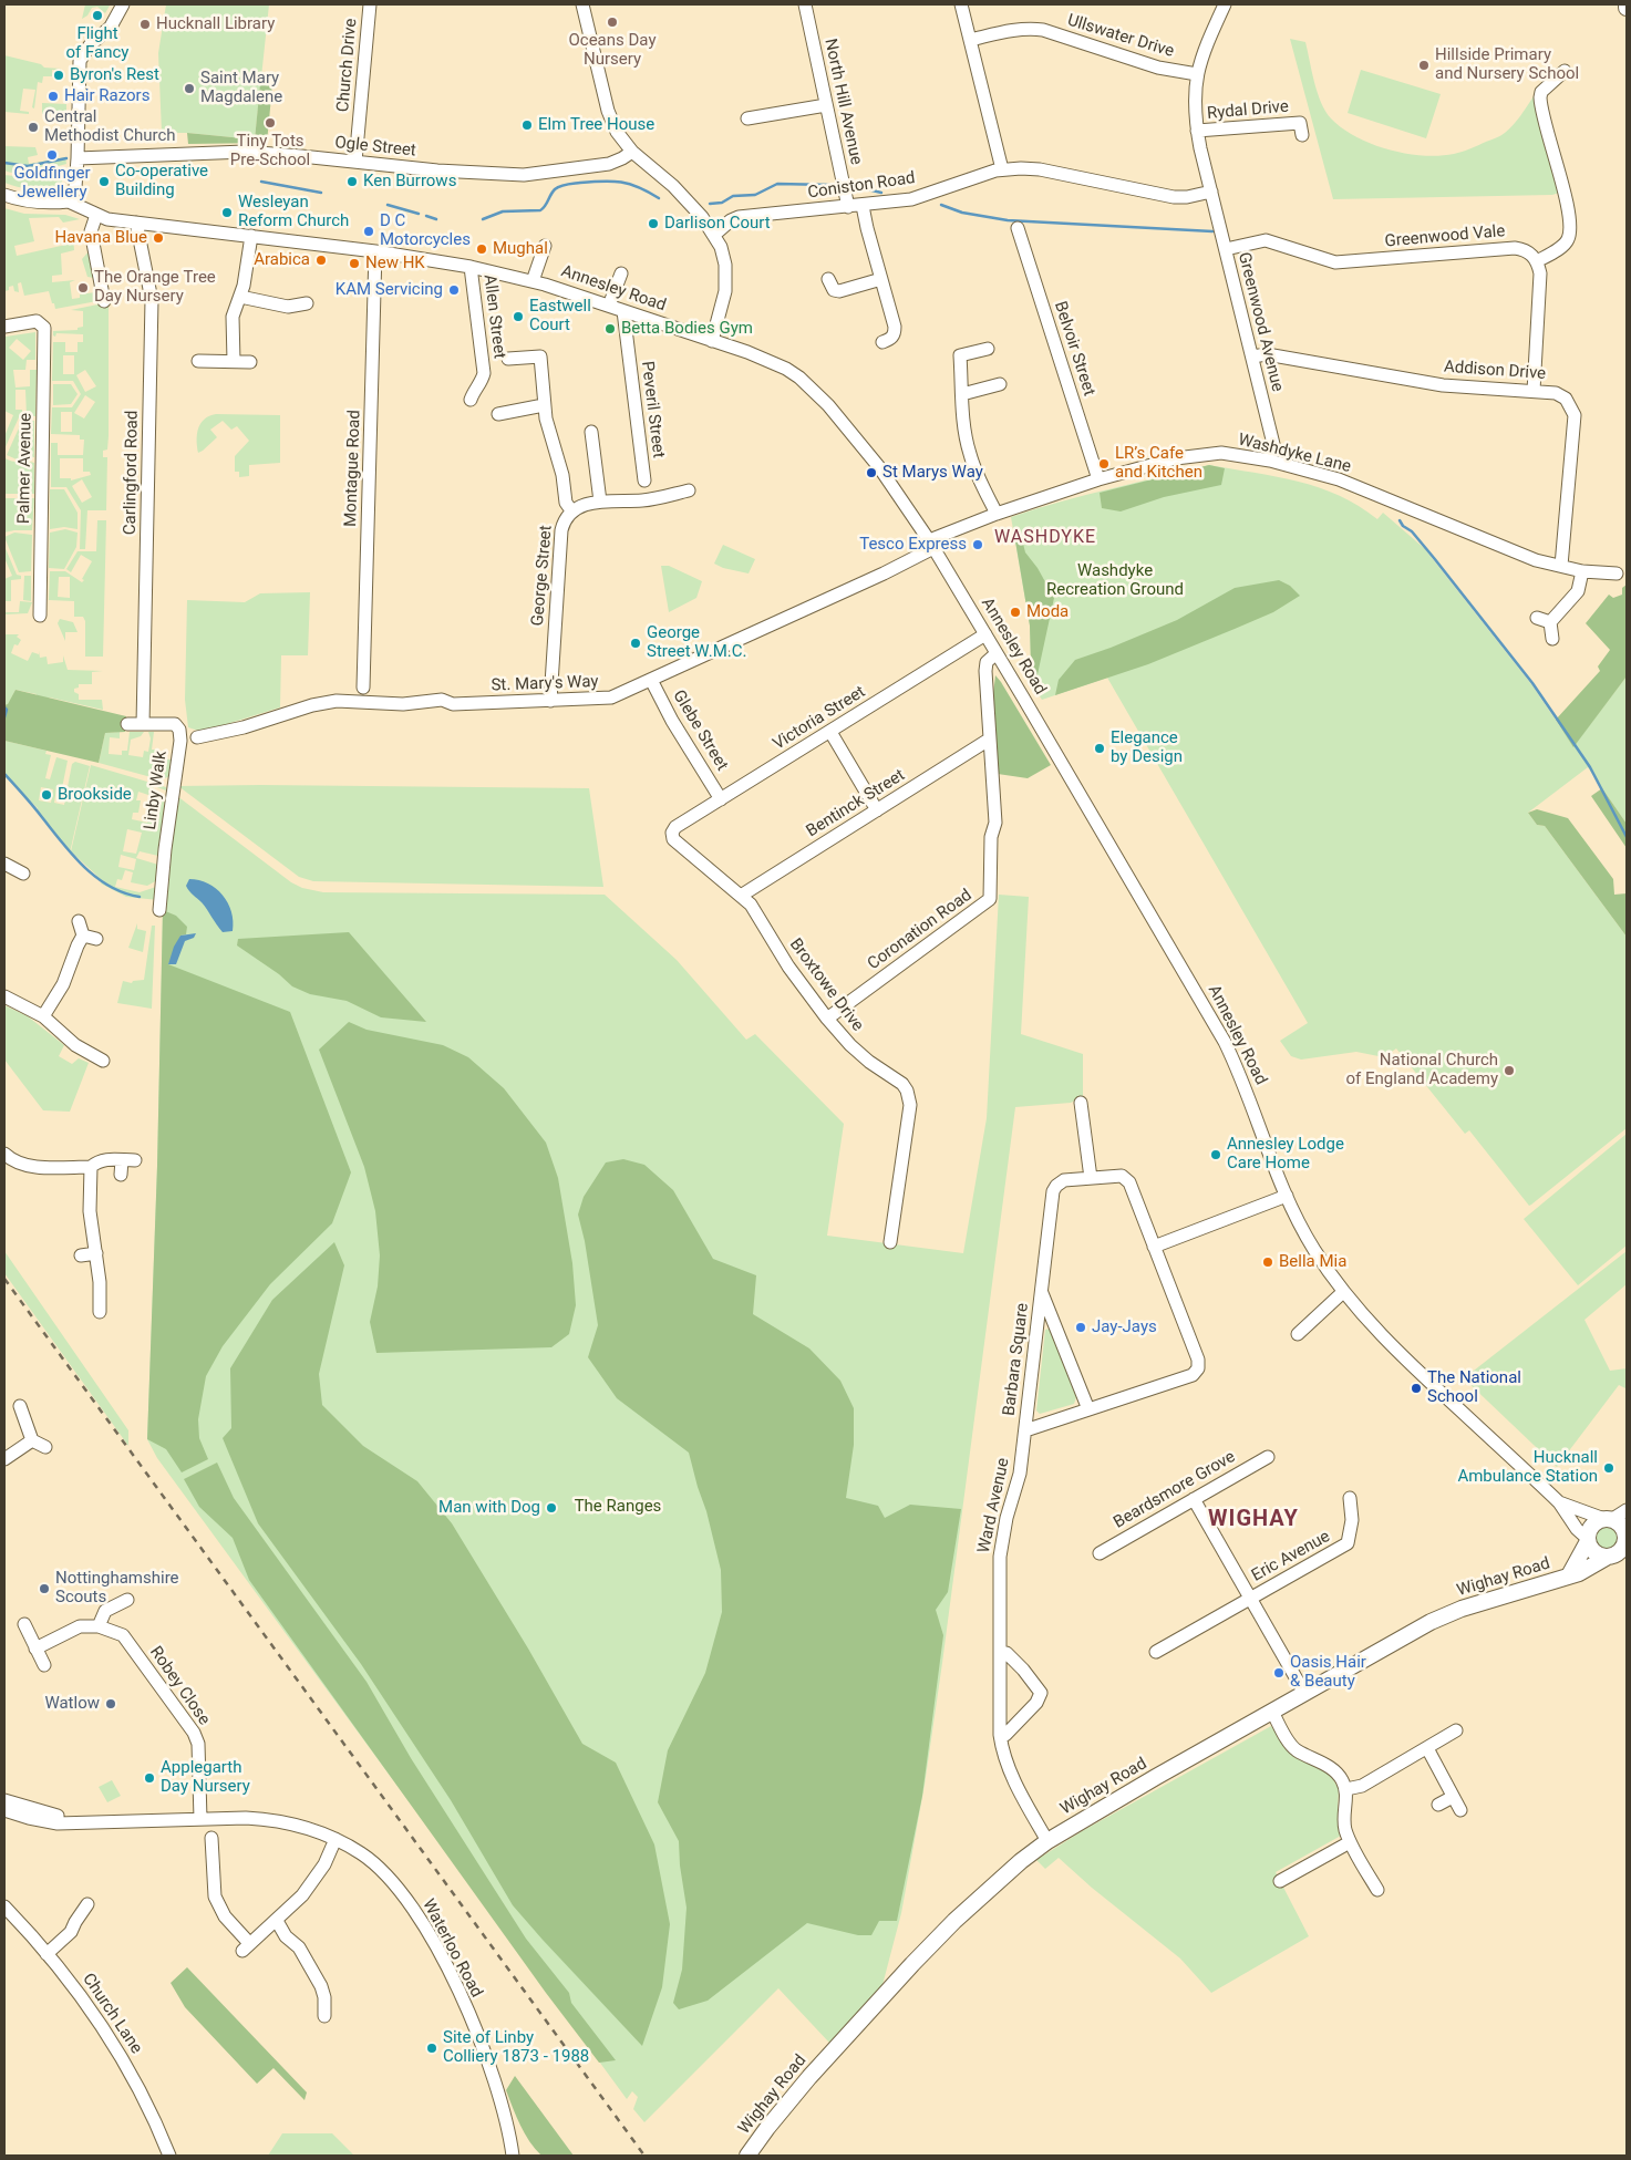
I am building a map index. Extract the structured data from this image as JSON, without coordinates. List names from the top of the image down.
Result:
{
  "streets": {
    "main road": ["Wighay Road"],
    "street": [
      "Ullswater Drive",
      "Church Drive",
      "North Hill Avenue",
      "Rydal Drive",
      "Ogle Street",
      "Coniston Road",
      "Greenwood Vale",
      "Annesley Road",
      "Allen Street",
      "Greenwood Avenue",
      "Belvoir Street",
      "Addison Drive",
      "Peveril Street",
      "Washdyke Lane",
      "Palmer Avenue",
      "Montague Road",
      "Carlingford Road",
      "George Street",
      "St. Mary's Way",
      "Victoria Street",
      "Glebe Street",
      "Linby Walk",
      "Bentinck Street",
      "Coronation Road",
      "Broxtowe Drive",
      "Barbara Square",
      "Beardsmore Grove",
      "Ward Avenue",
      "Eric Avenue",
      "Robey Close",
      "Waterloo Road",
      "Church Lane"
    ]
  },
  "crossings": [
    ["Ullswater Drive", "Greenwood Avenue"],
    ["Church Drive", "Ogle Street"],
    ["North Hill Avenue", "Coniston Road"],
    ["Rydal Drive", "Greenwood Avenue"],
    ["Coniston Road", "Greenwood Avenue"],
    ["Greenwood Vale", "Greenwood Avenue"],
    ["Annesley Road", "Allen Street"],
    ["Annesley Road", "Peveril Street"],
    ["Annesley Road", "Washdyke Lane"],
    ["Annesley Road", "Montague Road"],
    ["Annesley Road", "Carlingford Road"],
    ["Annesley Road", "St. Mary's Way"],
    ["Annesley Road", "Victoria Street"],
    ["Annesley Road", "Coronation Road"],
    ["Annesley Road", "Wighay Road"],
    ["Greenwood Avenue", "Addison Drive"],
    ["Greenwood Avenue", "Washdyke Lane"],
    ["Belvoir Street", "Washdyke Lane"],
    ["Addison Drive", "Washdyke Lane"],
    ["Washdyke Lane", "St. Mary's Way"],
    ["Carlingford Road", "Linby Walk"],
    ["George Street", "St. Mary's Way"],
    ["St. Mary's Way", "Glebe Street"],
    ["St. Mary's Way", "Linby Walk"],
    ["Victoria Street", "Glebe Street"],
    ["Victoria Street", "Broxtowe Drive"],
    ["Bentinck Street", "Coronation Road"],
    ["Bentinck Street", "Broxtowe Drive"],
    ["Coronation Road", "Broxtowe Drive"],
    ["Barbara Square", "Ward Avenue"],
    ["Ward Avenue", "Wighay Road"],
    ["Robey Close", "Waterloo Road"]
  ],
  "districts": ["WASHDYKE", "WIGHAY"],
  "parks": ["Washdyke Recreation Ground", "The Ranges"],
  "places": [
    "Flight of Fancy",
    "Oceans Day Nursery",
    "Hucknall Library",
    "Hillside Primary and Nursery School",
    "Byron's Rest",
    "Saint Mary Magdalene",
    "Hair Razors",
    "Tiny Tots Pre-School",
    "Elm Tree House",
    "Central Methodist Church",
    "Goldfinger Jewellery",
    "Co-operative Building",
    "Ken Burrows",
    "Wesleyan Reform Church",
    "Darlison Court",
    "D C Motorcycles",
    "Havana Blue",
    "Mughal",
    "Arabica",
    "New HK",
    "The Orange Tree Day Nursery",
    "KAM Servicing",
    "Eastwell Court",
    "Betta Bodies Gym",
    "LR’s Cafe and Kitchen",
    "St Marys Way",
    "Tesco Express",
    "Moda",
    "George Street W.M.C.",
    "Elegance by Design",
    "Brookside",
    "National Church of England Academy",
    "Annesley Lodge Care Home",
    "Bella Mia",
    "Jay-Jays",
    "The National School",
    "Hucknall Ambulance Station",
    "Man with Dog",
    "Nottinghamshire Scouts",
    "Oasis Hair & Beauty",
    "Watlow",
    "Applegarth Day Nursery",
    "Site of Linby Colliery 1873 - 1988"
  ]
}
